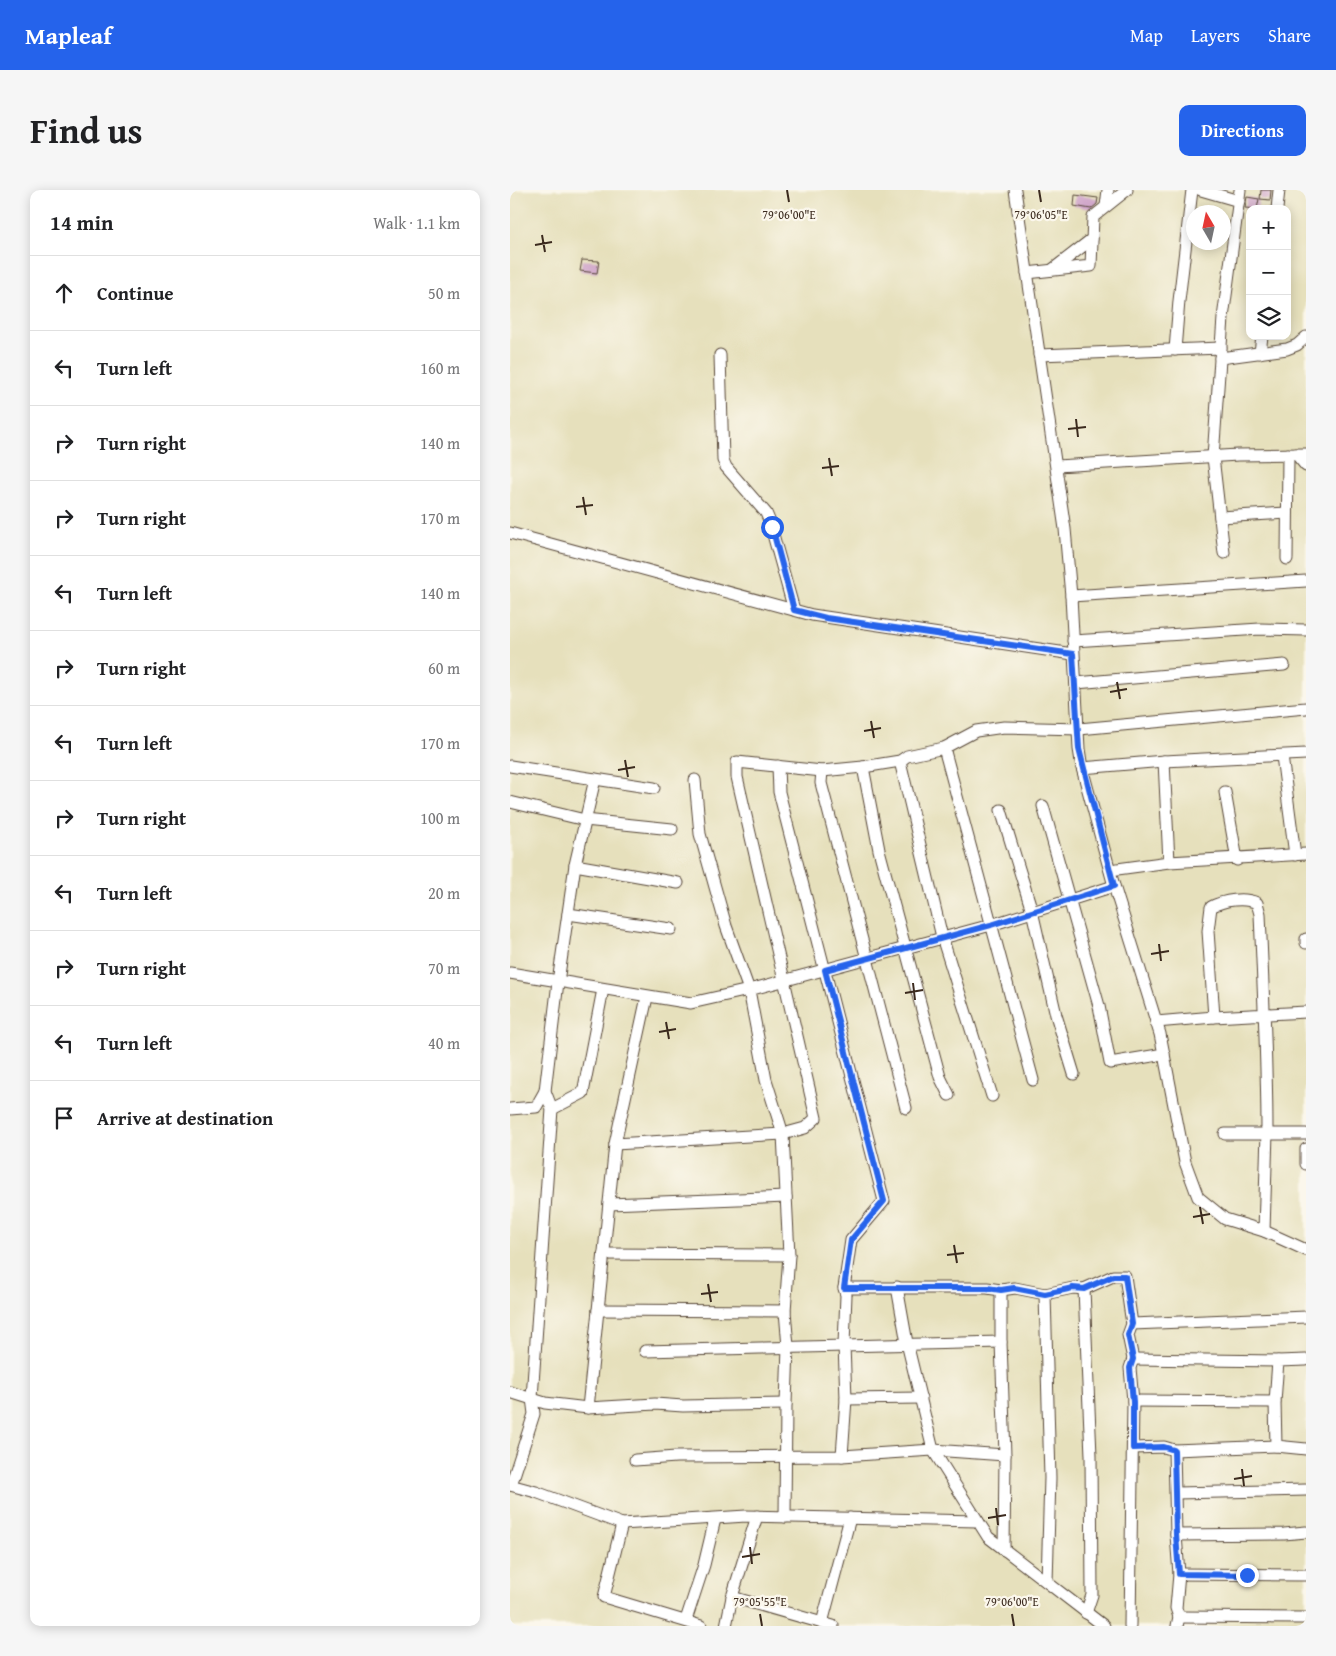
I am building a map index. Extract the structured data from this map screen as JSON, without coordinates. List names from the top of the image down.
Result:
{
  "north": "top",
  "page": {
    "header": "Mapleaf",
    "nav": ["Map", "Layers", "Share"],
    "title": "Find us",
    "buttons": "Directions",
    "heading": ["14 min", "Walk · 1.1 km"],
    "map_buttons": ["+", "−"],
    "list": [
      ["Continue", "50 m"],
      ["Turn left", "160 m"],
      ["Turn right", "140 m"],
      ["Turn right", "170 m"],
      ["Turn left", "140 m"],
      ["Turn right", "60 m"],
      ["Turn left", "170 m"],
      ["Turn right", "100 m"],
      ["Turn left", "20 m"],
      ["Turn right", "70 m"],
      ["Turn left", "40 m"],
      "Arrive at destination"
    ]
  },
  "coordinates": ["79°06'00\"E", "79°06'05\"E", "79°05'55\"E"]
}
